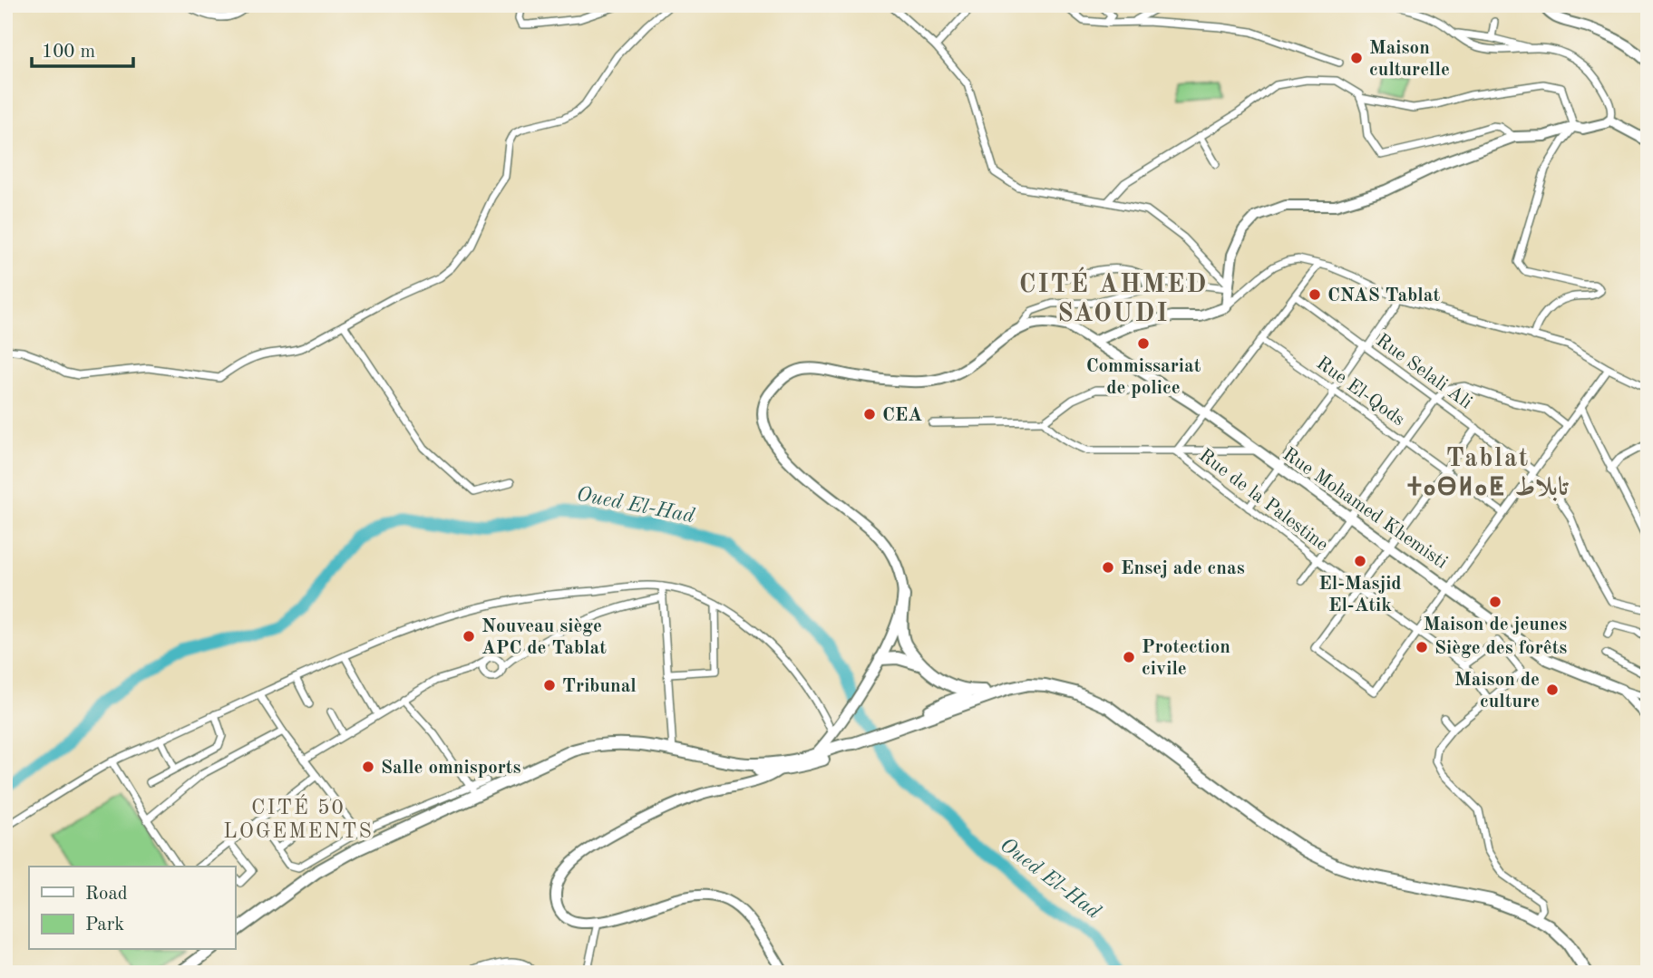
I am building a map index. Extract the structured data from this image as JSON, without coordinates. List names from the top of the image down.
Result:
{
  "streets": {
    "main road": ["Rue Mohamed Khemisti"],
    "street": ["Rue Selali Ali", "Rue El-Qods", "Rue de la Palestine"]
  },
  "districts": ["CITÉ AHMED SAOUDI", "Tablat ⵜⴰⴱⵍⴰⵟ تابلاط", "CITÉ 50 LOGEMENTS"],
  "water": ["Oued El-Had"],
  "places": [
    "Maison culturelle",
    "CNAS Tablat",
    "Commissariat de police",
    "CEA",
    "El-Masjid El-Atik",
    "Ensej ade cnas",
    "Maison de jeunes",
    "Nouveau siège APC de Tablat",
    "Siège des forêts",
    "Protection civile",
    "Tribunal",
    "Maison de culture",
    "Salle omnisports"
  ],
  "legend": ["Road", "Park"],
  "scale_bar": "100 m"
}
